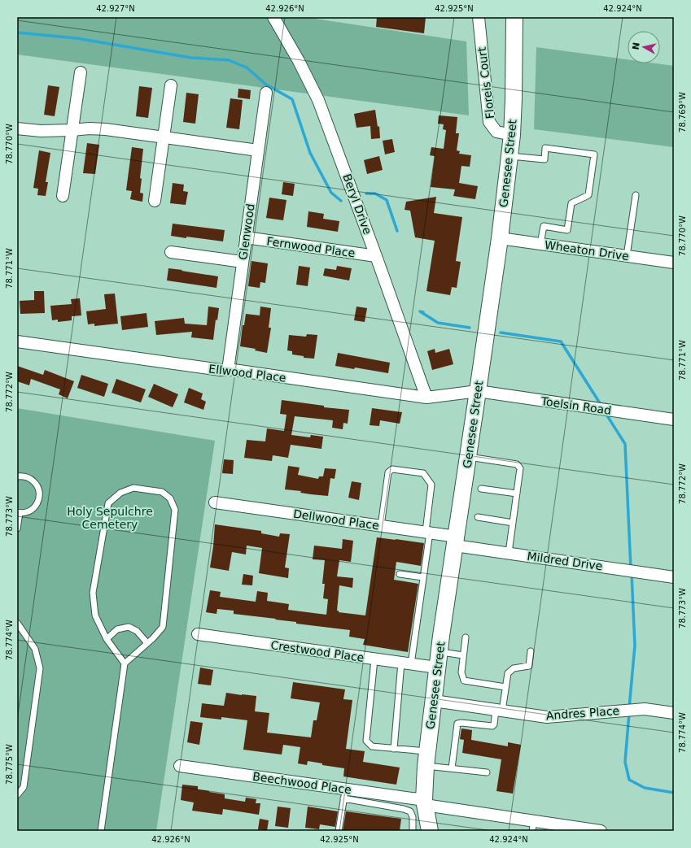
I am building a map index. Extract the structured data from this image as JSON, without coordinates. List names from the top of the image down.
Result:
{
  "streets": {
    "main road": ["Genesee Street"],
    "street": [
      "Floreis Court",
      "Beryl Drive",
      "Glenwood",
      "Fernwood Place",
      "Wheaton Drive",
      "Ellwood Place",
      "Toelsin Road",
      "Dellwood Place",
      "Mildred Drive",
      "Crestwood Place",
      "Andres Place",
      "Beechwood Place"
    ]
  },
  "crossings": [
    ["Floreis Court", "Genesee Street"],
    ["Genesee Street", "Wheaton Drive"],
    ["Genesee Street", "Ellwood Place"],
    ["Genesee Street", "Toelsin Road"],
    ["Genesee Street", "Dellwood Place"],
    ["Genesee Street", "Mildred Drive"],
    ["Genesee Street", "Crestwood Place"],
    ["Genesee Street", "Andres Place"],
    ["Genesee Street", "Beechwood Place"],
    ["Beryl Drive", "Fernwood Place"],
    ["Beryl Drive", "Ellwood Place"],
    ["Glenwood", "Fernwood Place"],
    ["Glenwood", "Ellwood Place"],
    ["Ellwood Place", "Toelsin Road"],
    ["Dellwood Place", "Mildred Drive"]
  ],
  "parks": ["Holy Sepulchre Cemetery"],
  "north": "left",
  "coordinates": [
    "42.927°N",
    "42.926°N",
    "42.925°N",
    "42.924°N",
    "78.769°W",
    "78.770°W",
    "78.771°W",
    "78.772°W",
    "78.773°W",
    "78.774°W",
    "78.775°W"
  ]
}
